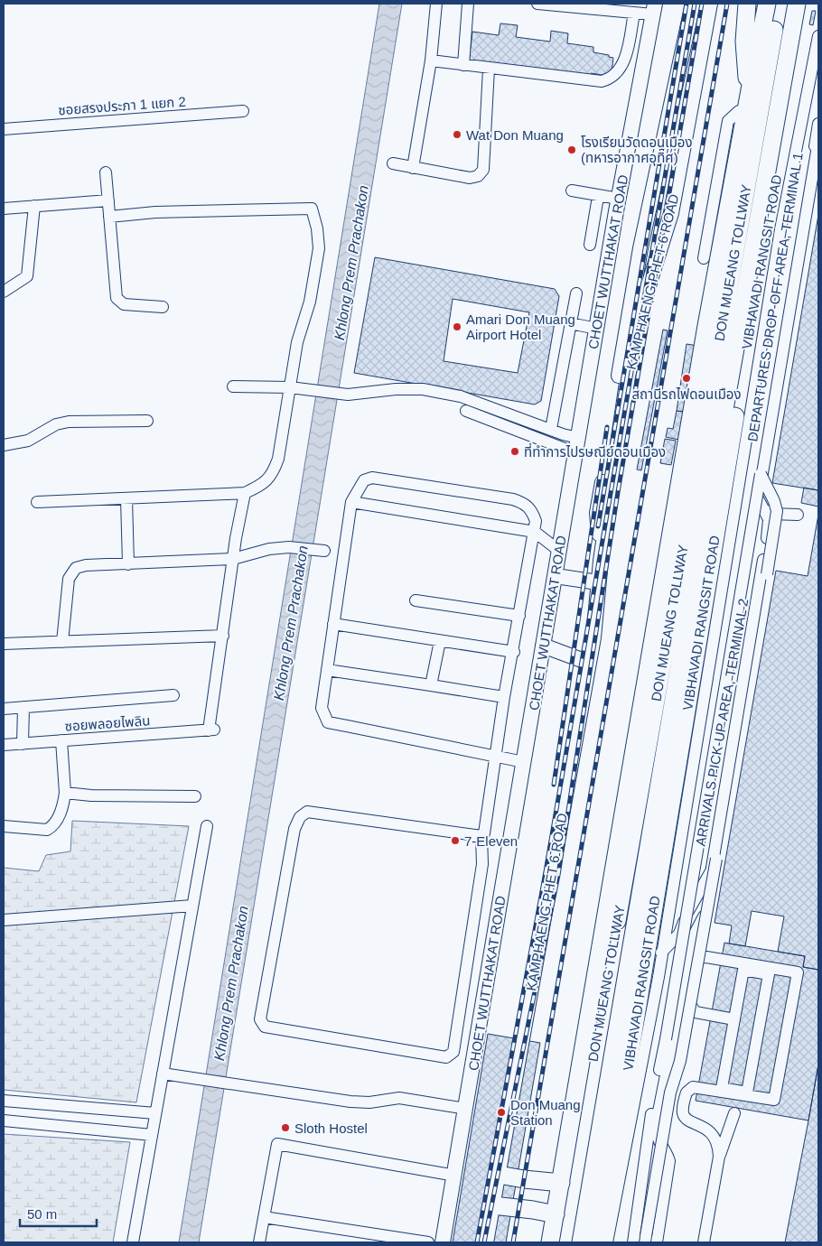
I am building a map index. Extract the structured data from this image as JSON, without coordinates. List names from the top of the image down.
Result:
{
  "streets": {
    "highway": ["VIBHAVADI RANGSIT ROAD", "DON MUEANG TOLLWAY"],
    "main road": ["CHOET WUTTHAKAT ROAD", "KAMPHAENG PHET 6 ROAD"],
    "street": [
      "ซอยสรงประภา 1 แยก 2",
      "DEPARTURES DROP-OFF AREA, TERMINAL 1",
      "ARRIVALS PICK-UP AREA, TERMINAL 2",
      "ซอยพลอยไพลิน"
    ]
  },
  "water": ["Khlong Prem Prachakon"],
  "places": [
    "Wat Don Muang",
    "โรงเรียนวัดดอนเมือง (ทหารอากาศอุทิศ)",
    "Amari Don Muang Airport Hotel",
    "สถานีรถไฟดอนเมือง",
    "ที่ทำการไปรษณีย์ดอนเมือง",
    "7-Eleven",
    "Don Muang Station",
    "Sloth Hostel"
  ],
  "scale_bar": "50 m"
}
